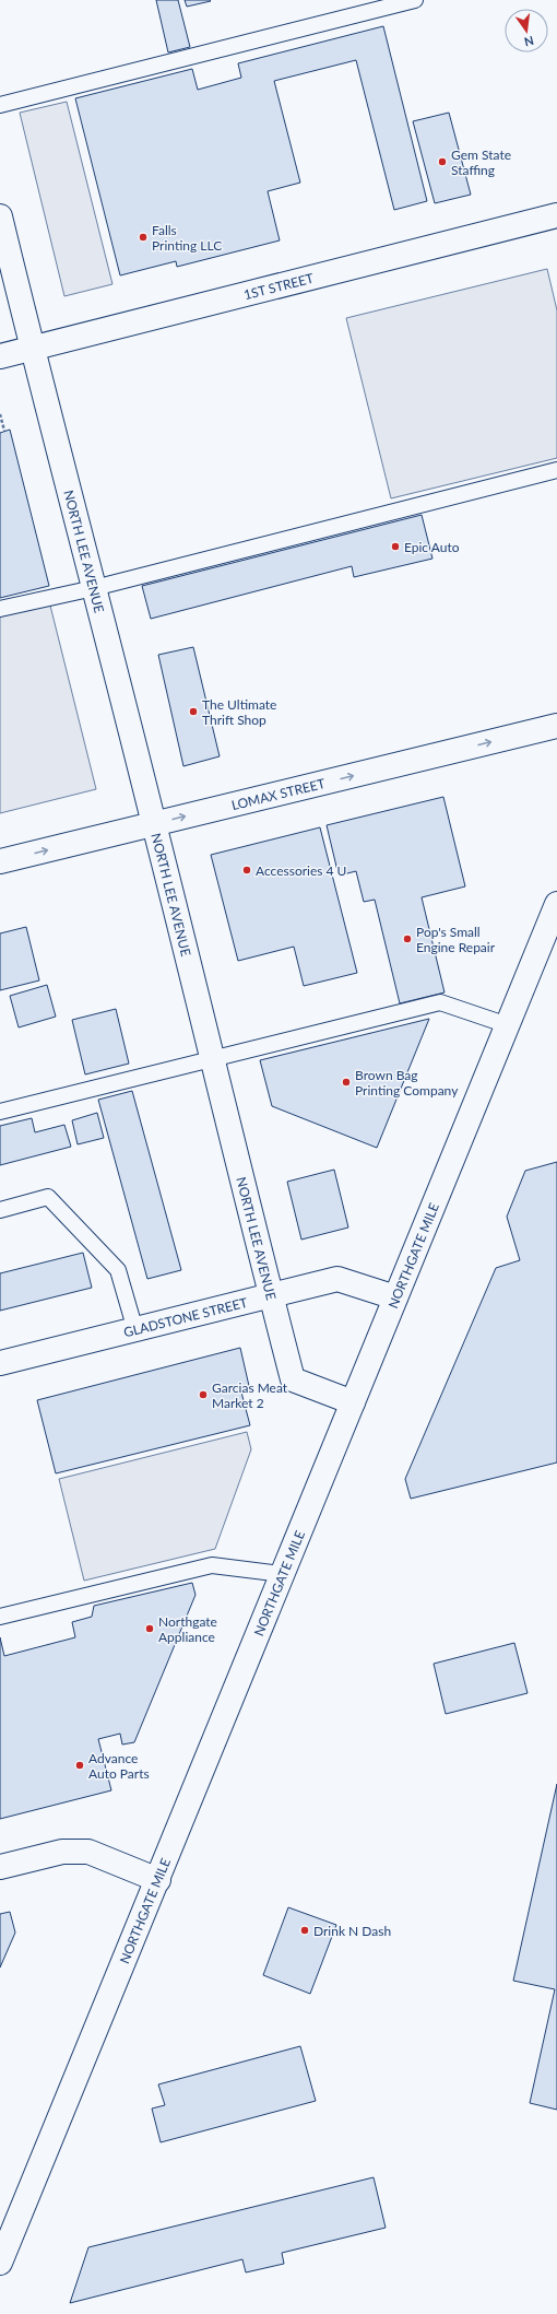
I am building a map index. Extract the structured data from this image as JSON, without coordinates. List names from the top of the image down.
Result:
{
  "streets": {
    "main road": [
      "1ST STREET",
      "NORTH LEE AVENUE",
      "LOMAX STREET",
      "NORTHGATE MILE",
      "GLADSTONE STREET"
    ]
  },
  "crossings": [
    ["1ST STREET", "NORTH LEE AVENUE"],
    ["NORTH LEE AVENUE", "LOMAX STREET"],
    ["NORTH LEE AVENUE", "NORTHGATE MILE"],
    ["NORTH LEE AVENUE", "GLADSTONE STREET"],
    ["NORTHGATE MILE", "GLADSTONE STREET"]
  ],
  "one_way": ["LOMAX STREET"],
  "places": [
    "Gem State Staffing",
    "Falls Printing LLC",
    "Epic Auto",
    "The Ultimate Thrift Shop",
    "Accessories 4 U",
    "Pop's Small Engine Repair",
    "Brown Bag Printing Company",
    "Garcias Meat Market 2",
    "Northgate Appliance",
    "Advance Auto Parts",
    "Drink N Dash"
  ],
  "north": "bottom"
}
